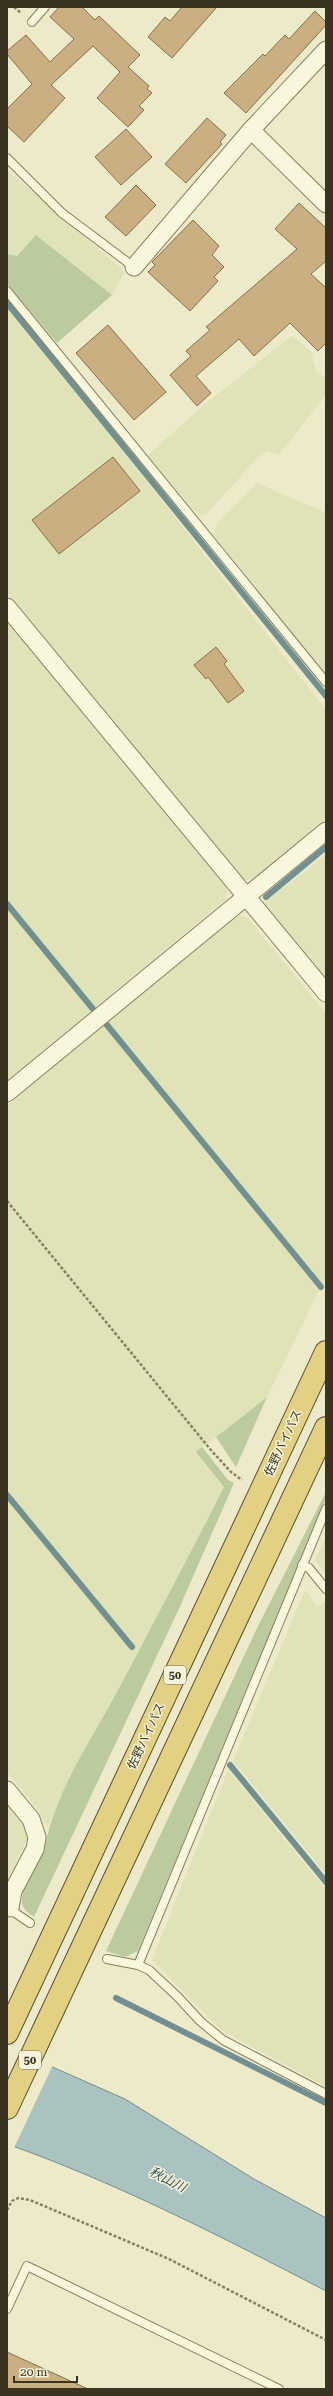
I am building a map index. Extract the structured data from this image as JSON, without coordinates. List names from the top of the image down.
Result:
{
  "streets": {
    "highway": ["佐野バイパス", "50"]
  },
  "water": ["秋山川"],
  "scale_bar": "20 m"
}
